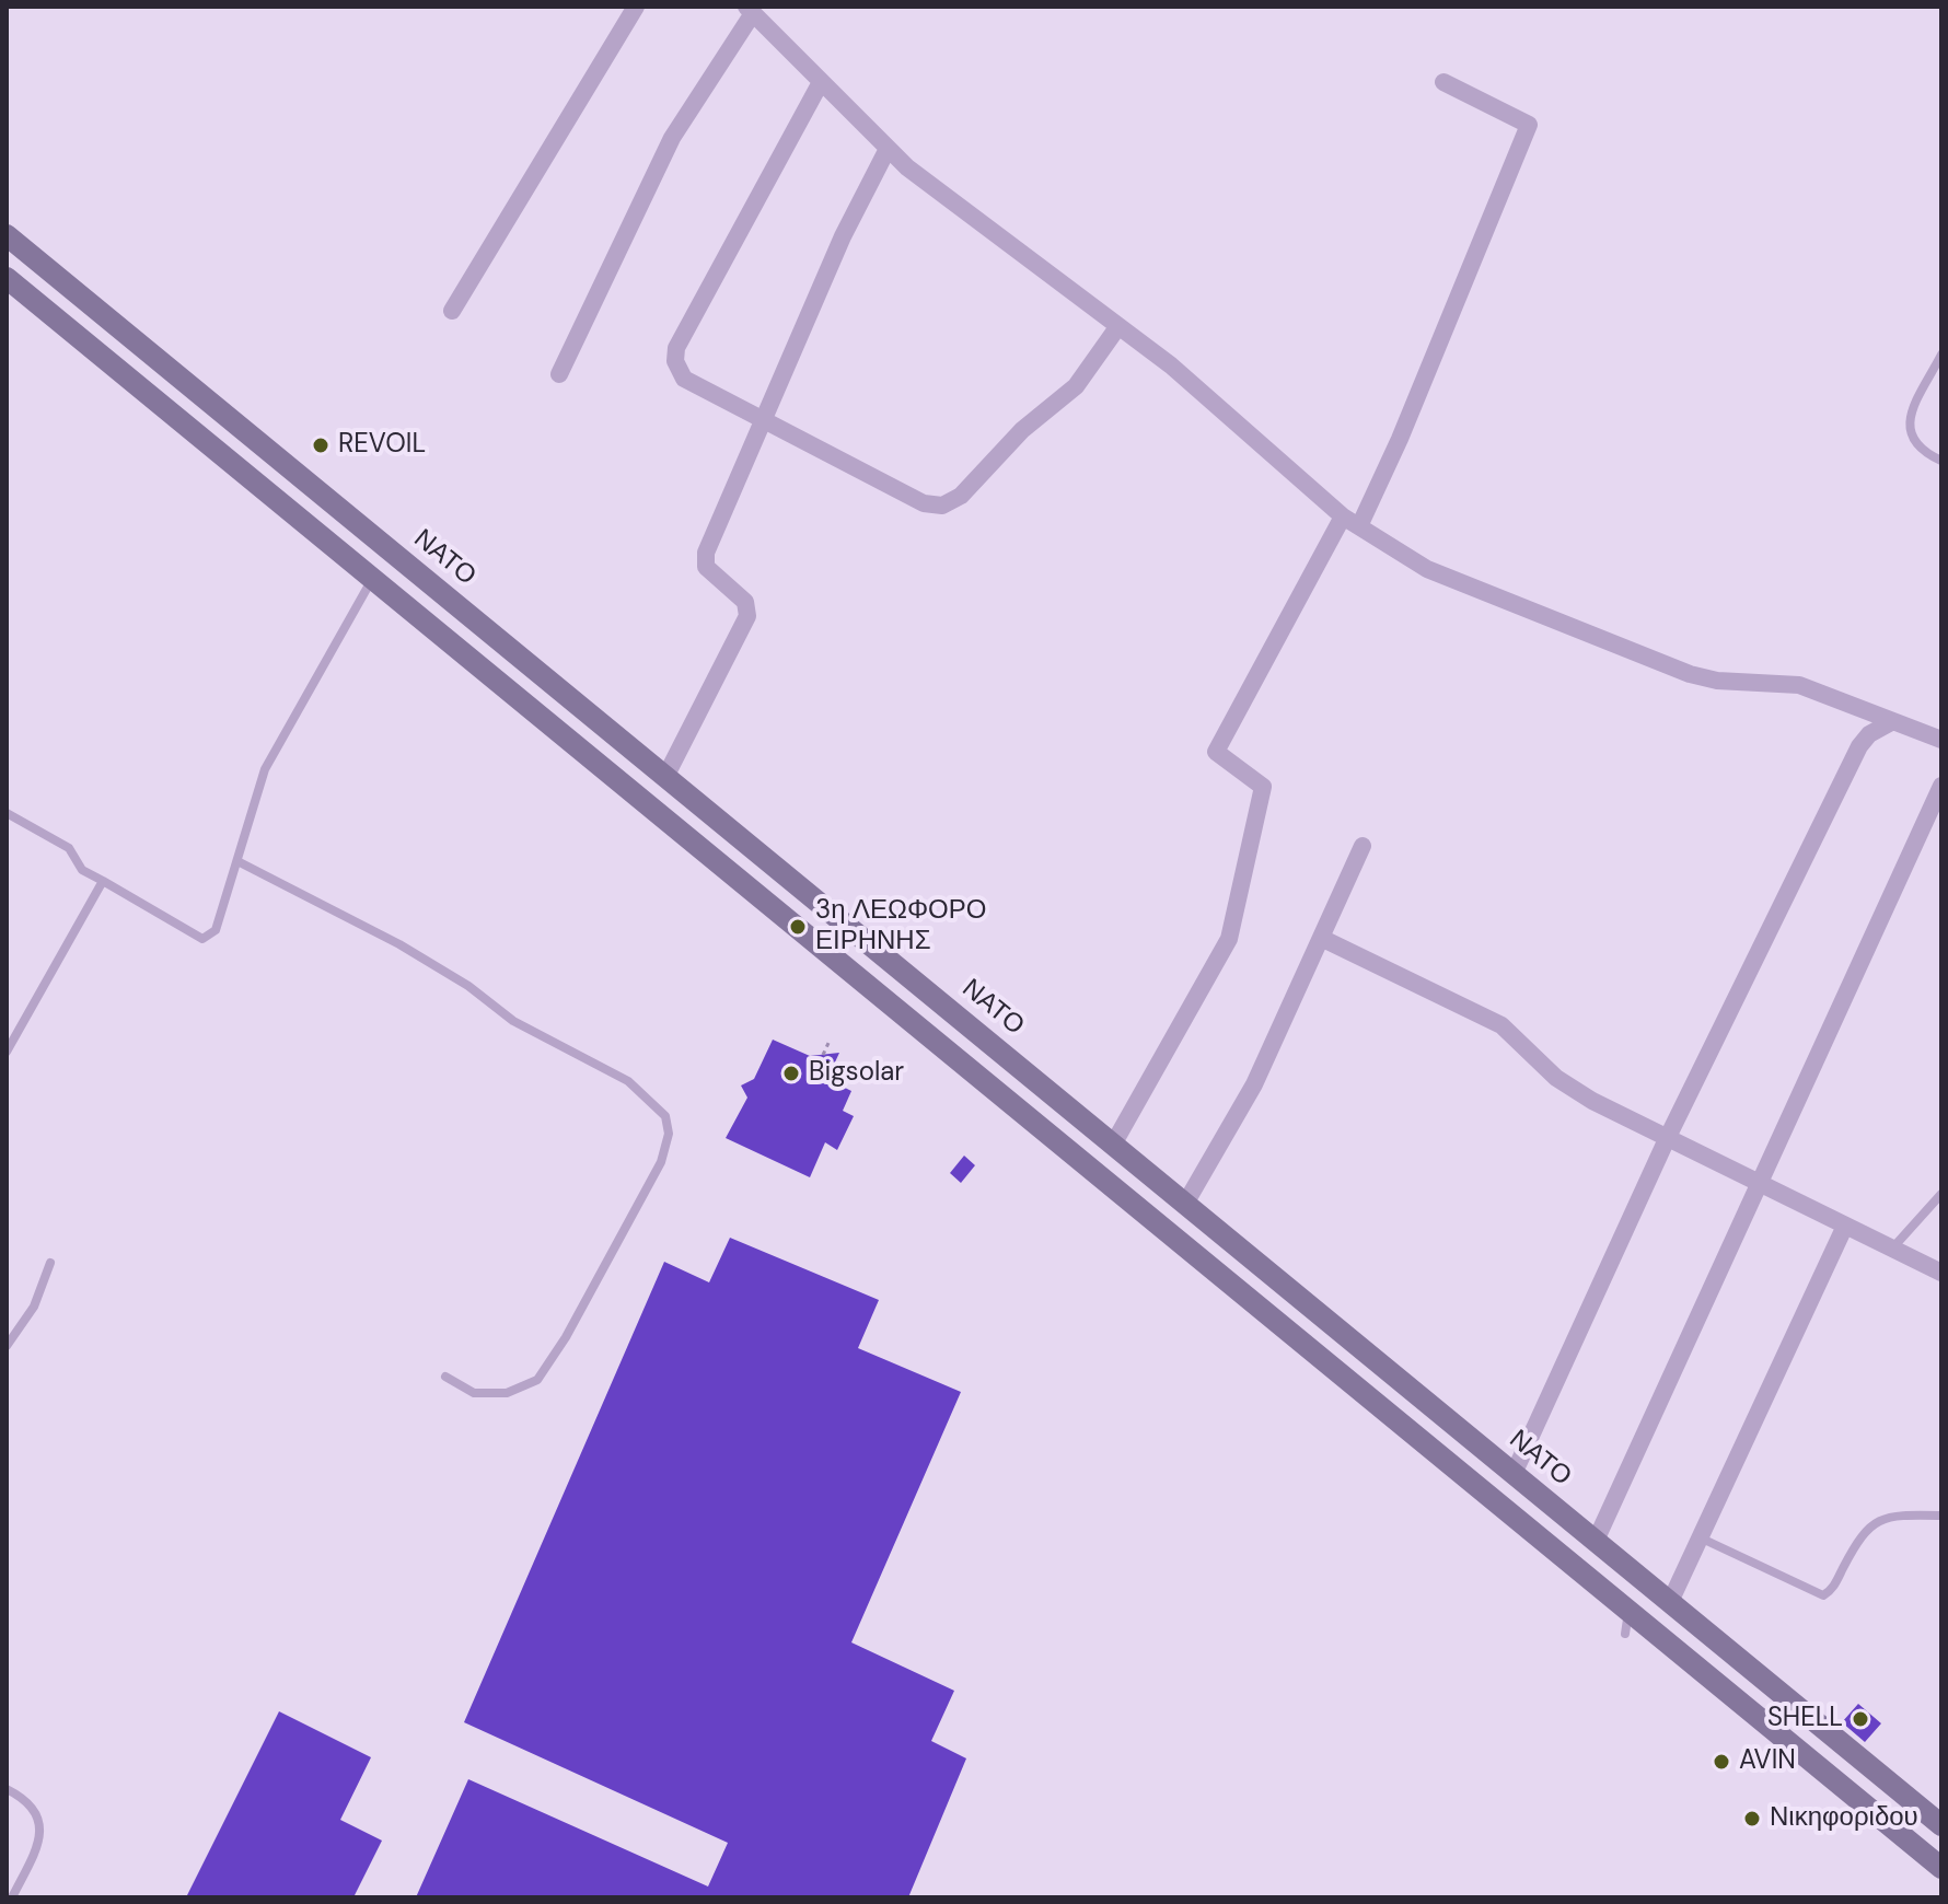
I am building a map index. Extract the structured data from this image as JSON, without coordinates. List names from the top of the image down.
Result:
{
  "streets": {
    "main road": ["ΝΑΤΟ"]
  },
  "places": [
    "REVOIL",
    "3η ΛΕΩΦΟΡΟ ΕΙΡΗΝΗΣ",
    "Bigsolar",
    "SHELL",
    "AVIN",
    "Νικηφοριδου"
  ]
}
